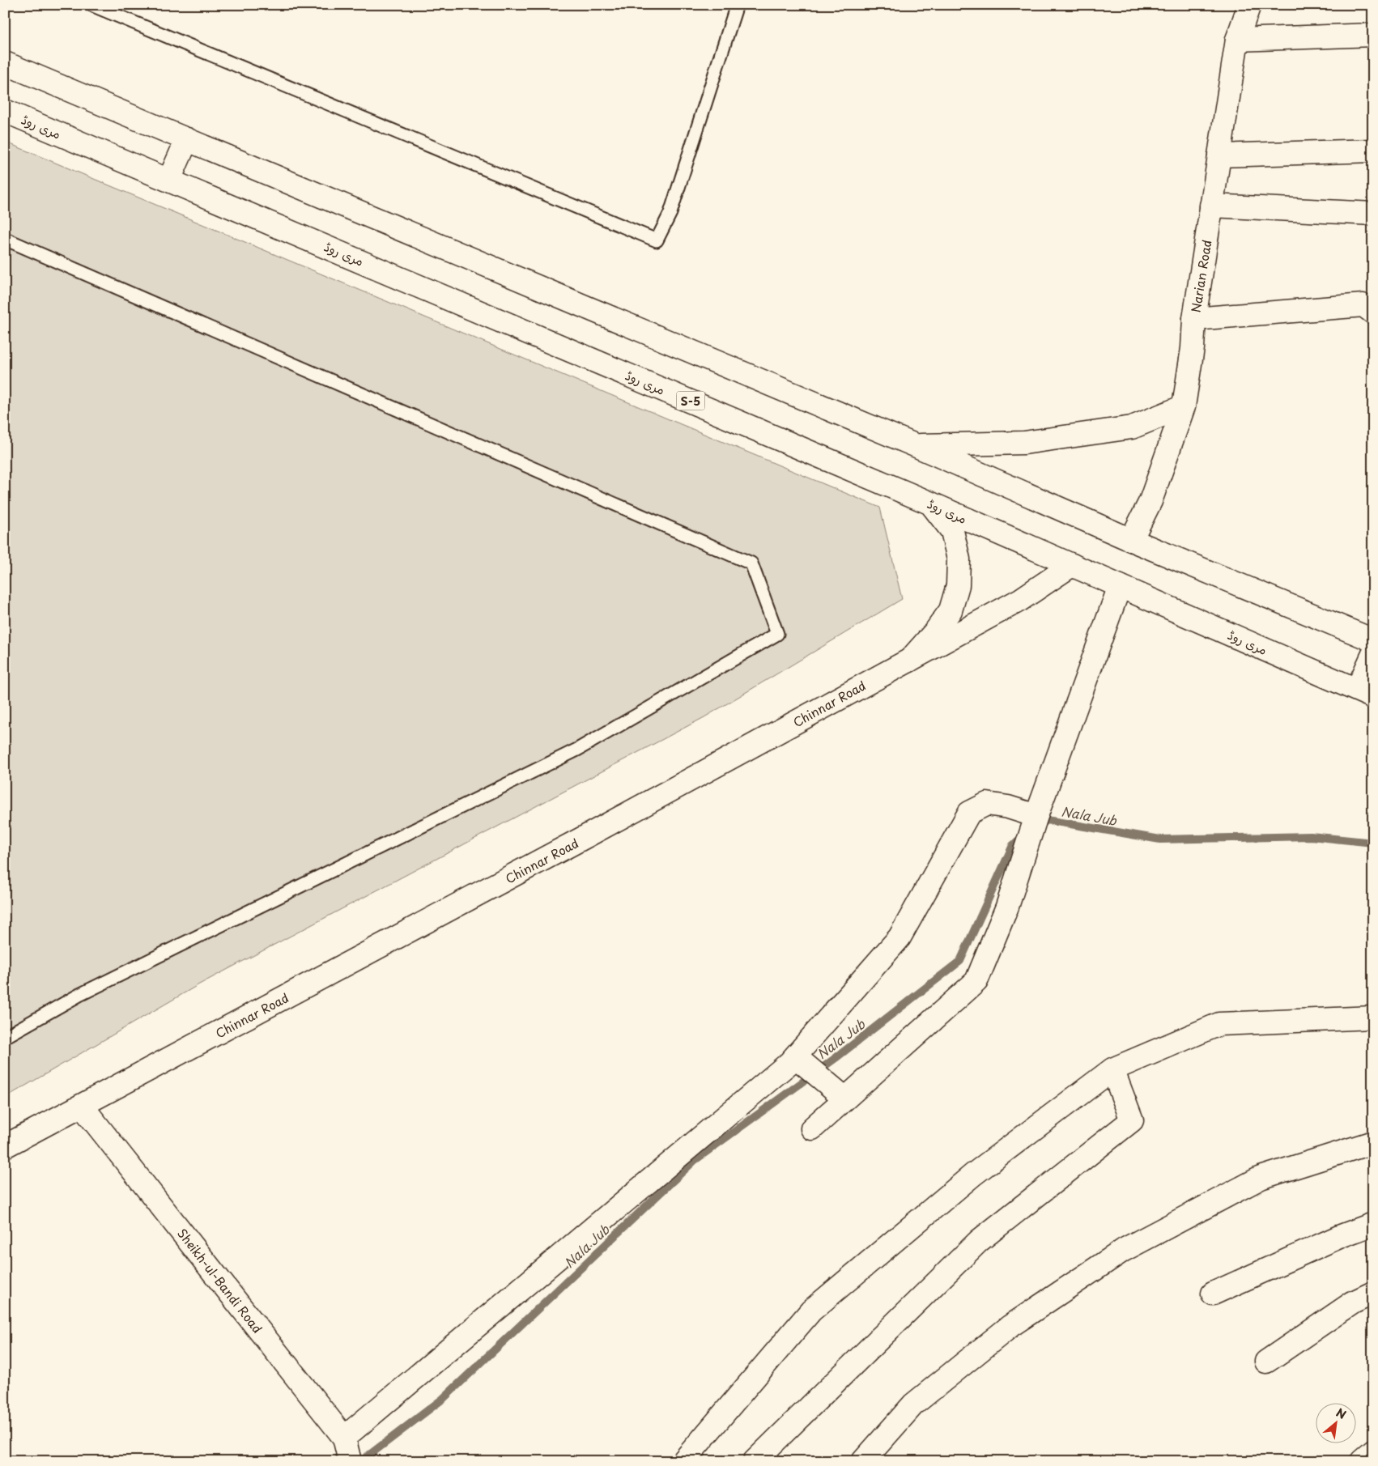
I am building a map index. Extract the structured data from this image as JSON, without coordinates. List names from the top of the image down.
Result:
{
  "streets": {
    "main road": [
      "مری روڈ",
      "Narian Road",
      "S-5",
      "Chinnar Road",
      "Sheikh-ul-Bandi Road"
    ]
  },
  "crossings": [
    ["مری روڈ", "Chinnar Road"],
    ["Chinnar Road", "Sheikh-ul-Bandi Road"]
  ],
  "water": ["Nala Jub"],
  "north": "top right"
}
